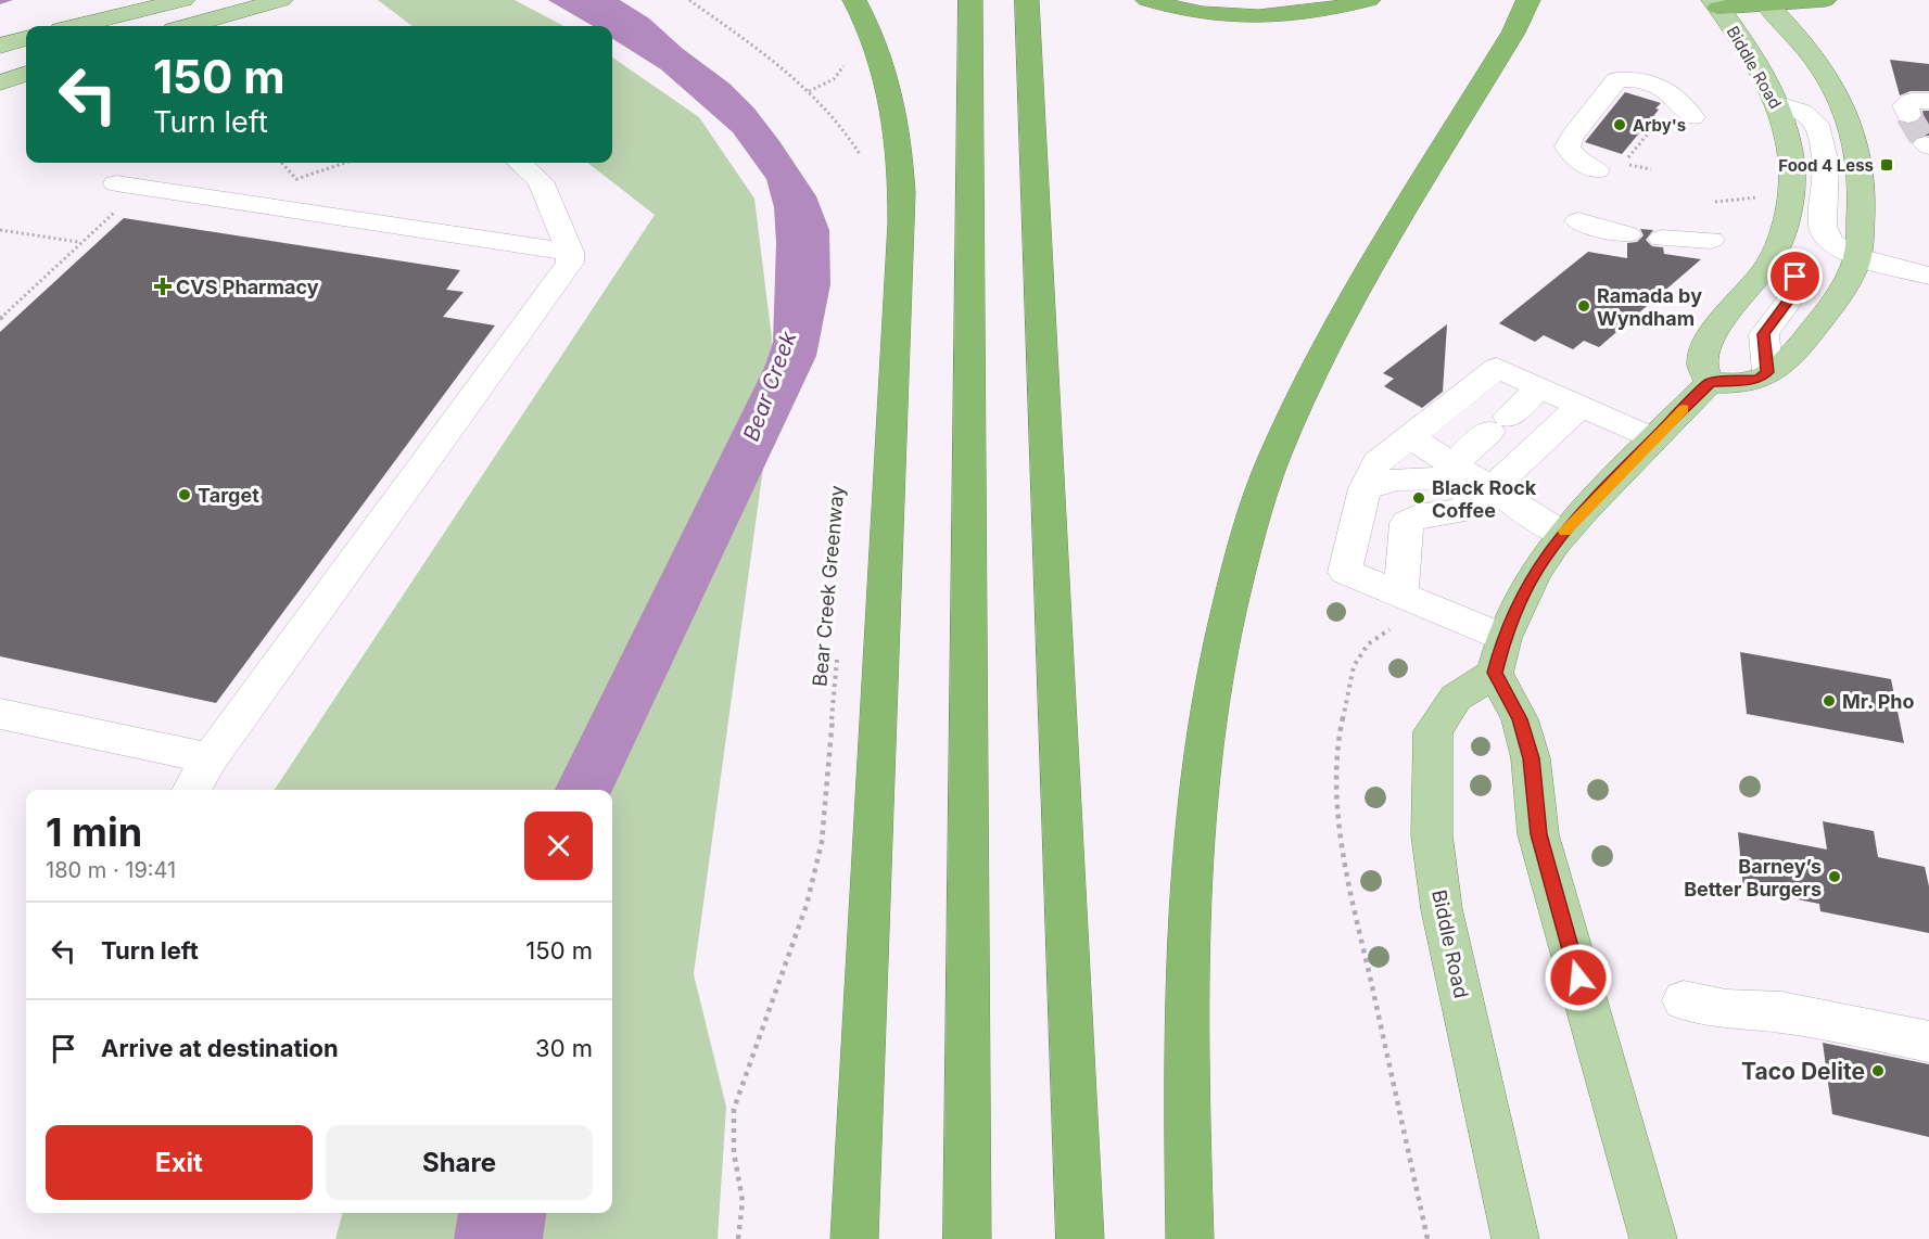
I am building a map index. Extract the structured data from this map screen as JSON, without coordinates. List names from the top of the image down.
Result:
{
  "streets": {
    "main road": ["Biddle Road"],
    "path": ["Bear Creek Greenway"]
  },
  "water": ["Bear Creek"],
  "places": {
    "other": [
      "Arby's",
      "Ramada by Wyndham",
      "Target",
      "Black Rock Coffee",
      "Mr. Pho",
      "Barney’s Better Burgers",
      "Taco Delite"
    ],
    "transit": ["Food 4 Less"],
    "health": ["CVS Pharmacy"]
  },
  "page": {
    "turn": ["150 m", "Turn left"],
    "heading": ["1 min", "180 m · 19:41"],
    "list": [
      {
        "name": "Turn left",
        "value": "150 m"
      },
      {
        "name": "Arrive at destination",
        "value": "30 m"
      }
    ],
    "buttons": ["Exit", "Share"]
  }
}
